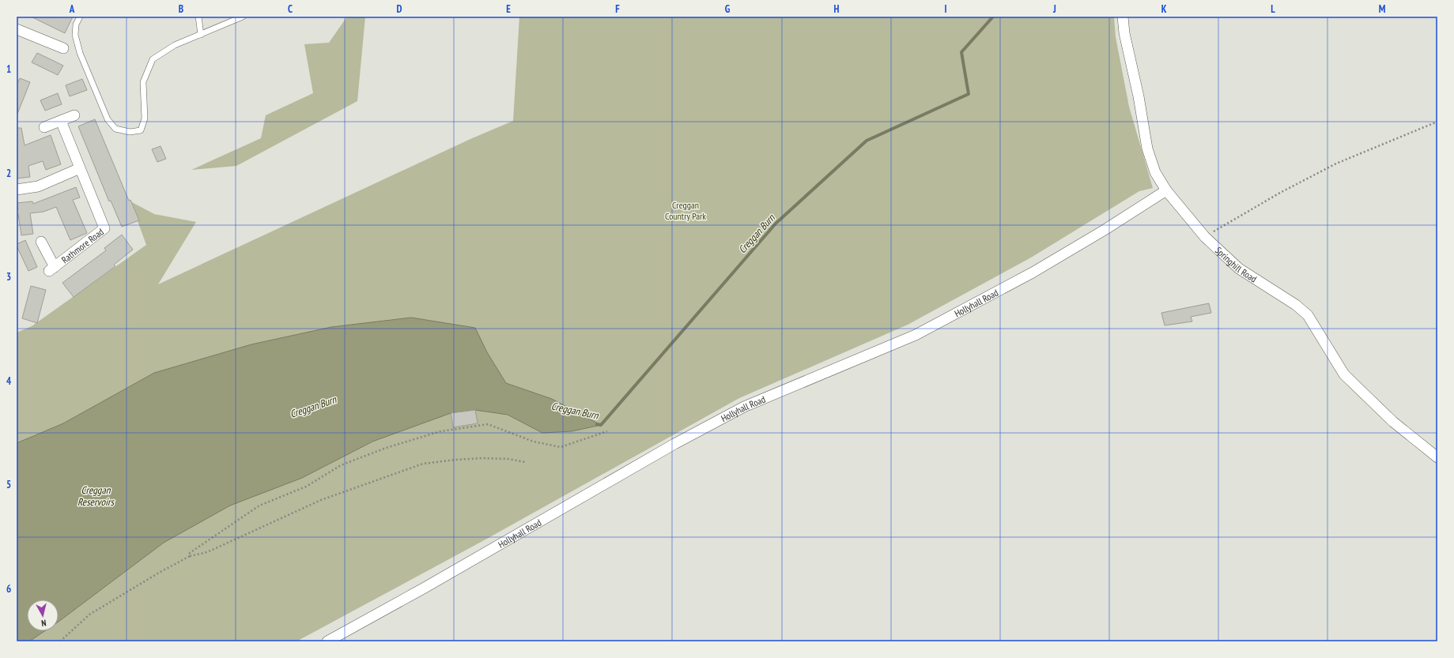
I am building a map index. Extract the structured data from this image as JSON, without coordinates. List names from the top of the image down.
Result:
{
  "streets": {
    "street": ["Rathmore Road", "Springhill Road", "Hollyhall Road"]
  },
  "crossings": [
    ["Springhill Road", "Hollyhall Road"]
  ],
  "water": ["Creggan Burn", "Creggan Reservoirs"],
  "parks": ["Creggan Country Park"],
  "north": "bottom",
  "grid": {
    "columns": [
      "A",
      "B",
      "C",
      "D",
      "E",
      "F",
      "G",
      "H",
      "I",
      "J",
      "K",
      "L",
      "M"
    ],
    "rows": [
      "1",
      "2",
      "3",
      "4",
      "5",
      "6"
    ]
  }
}
